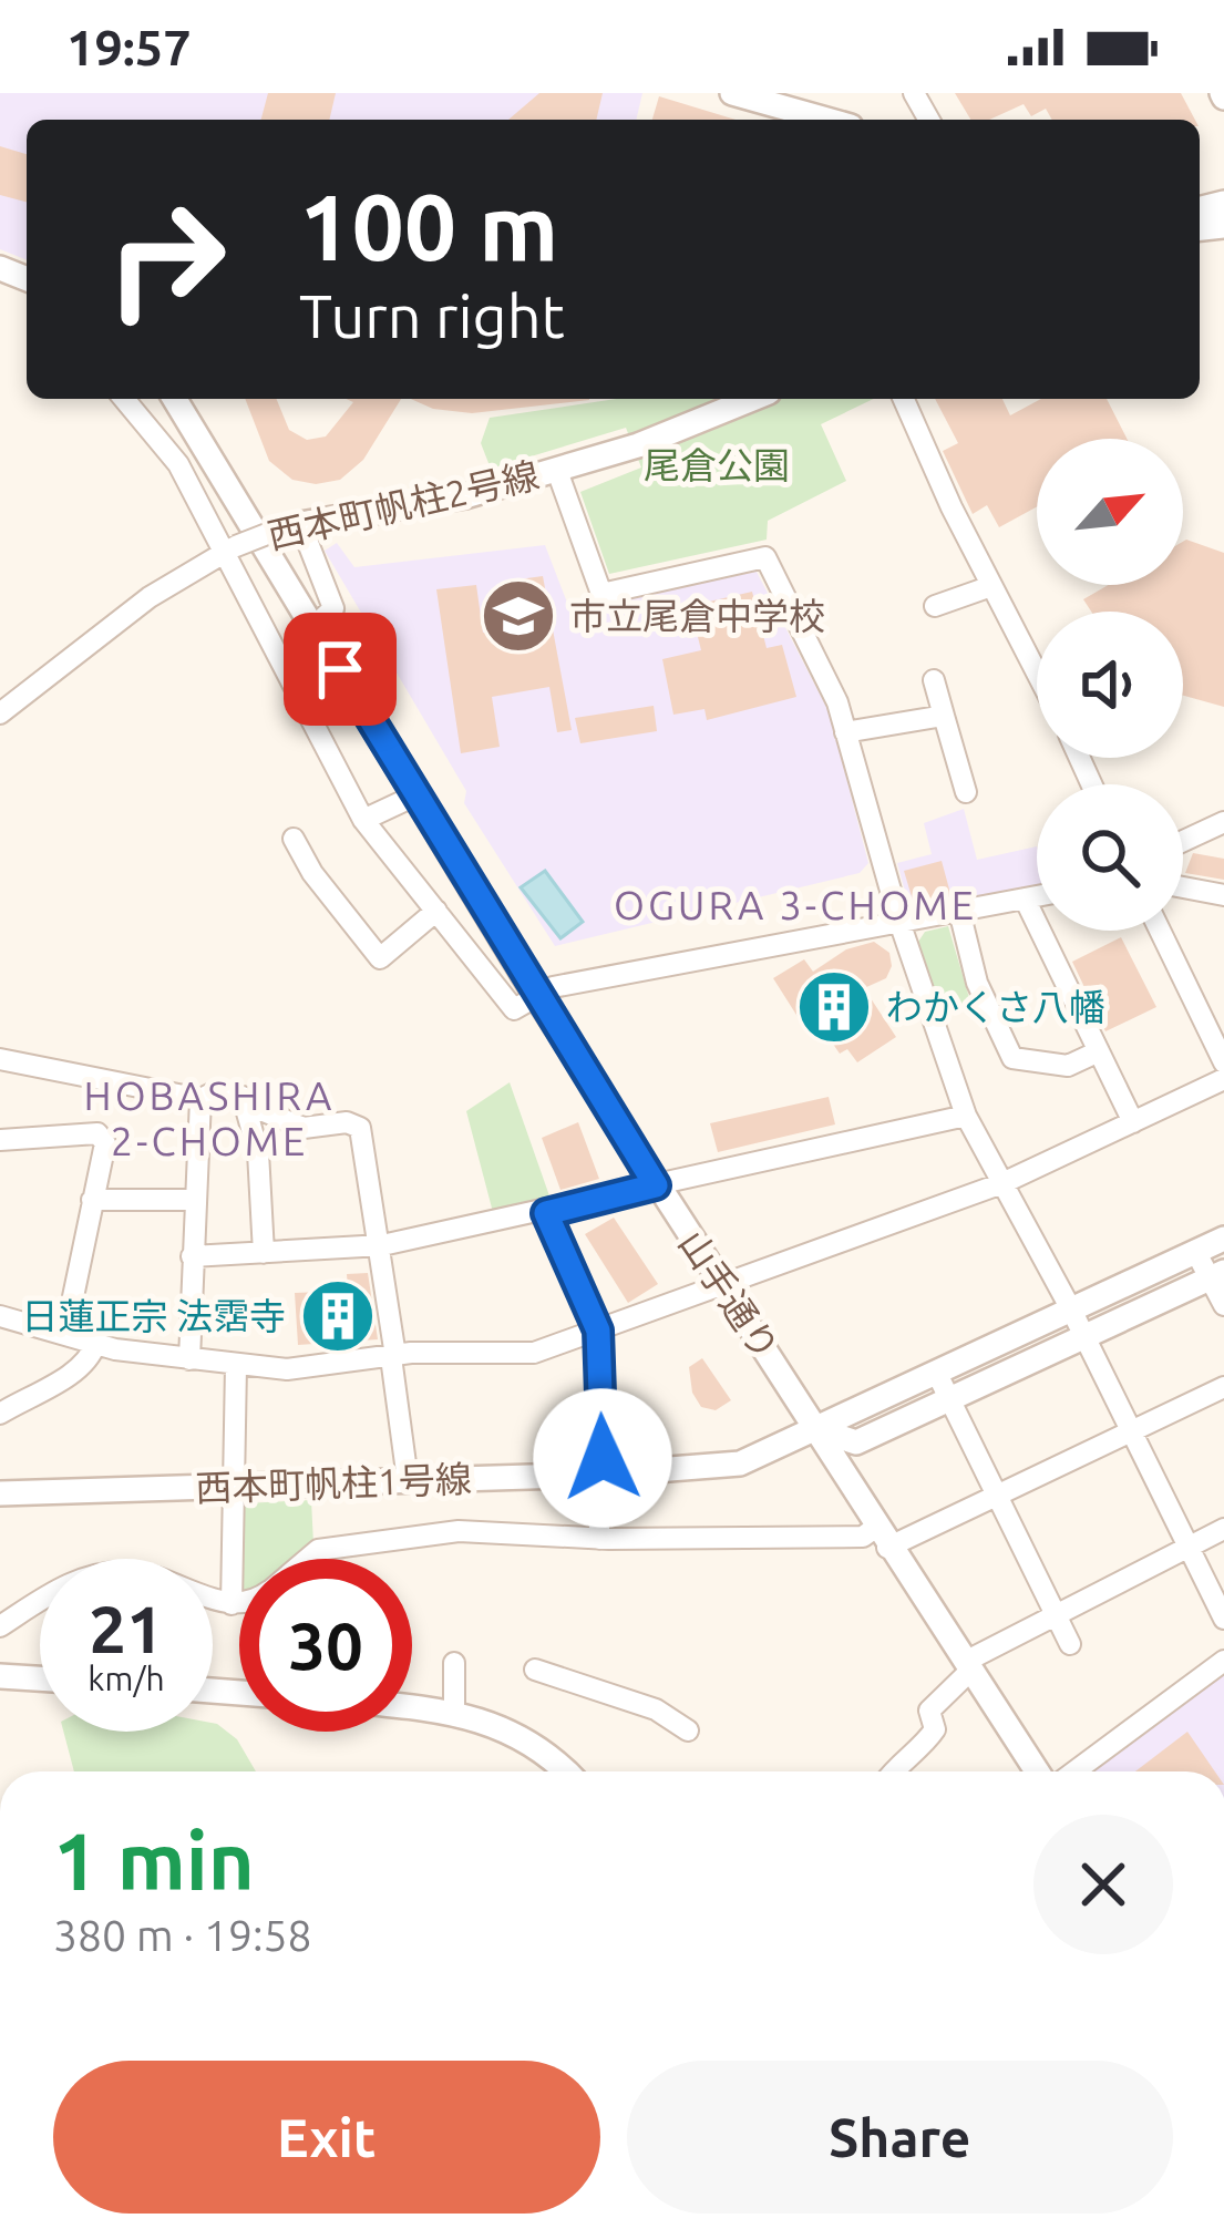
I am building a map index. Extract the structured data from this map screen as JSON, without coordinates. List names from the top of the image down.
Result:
{
  "streets": {
    "street": ["西本町帆柱2号線", "山手通り", "西本町帆柱1号線"]
  },
  "crossings": [
    ["山手通り", "西本町帆柱1号線"]
  ],
  "districts": ["OGURA 3-CHOME", "HOBASHIRA 2-CHOME"],
  "parks": ["尾倉公園"],
  "places": {
    "school or university": ["市立尾倉中学校"],
    "building": ["わかくさ八幡", "日蓮正宗 法霑寺"]
  },
  "north": "top right",
  "page": {
    "status": "19:57",
    "turn": ["100 m", "Turn right"],
    "speed": "21 km/h",
    "limit": "30",
    "heading": ["1 min", "380 m · 19:58"],
    "buttons": ["Exit", "Share"]
  }
}
